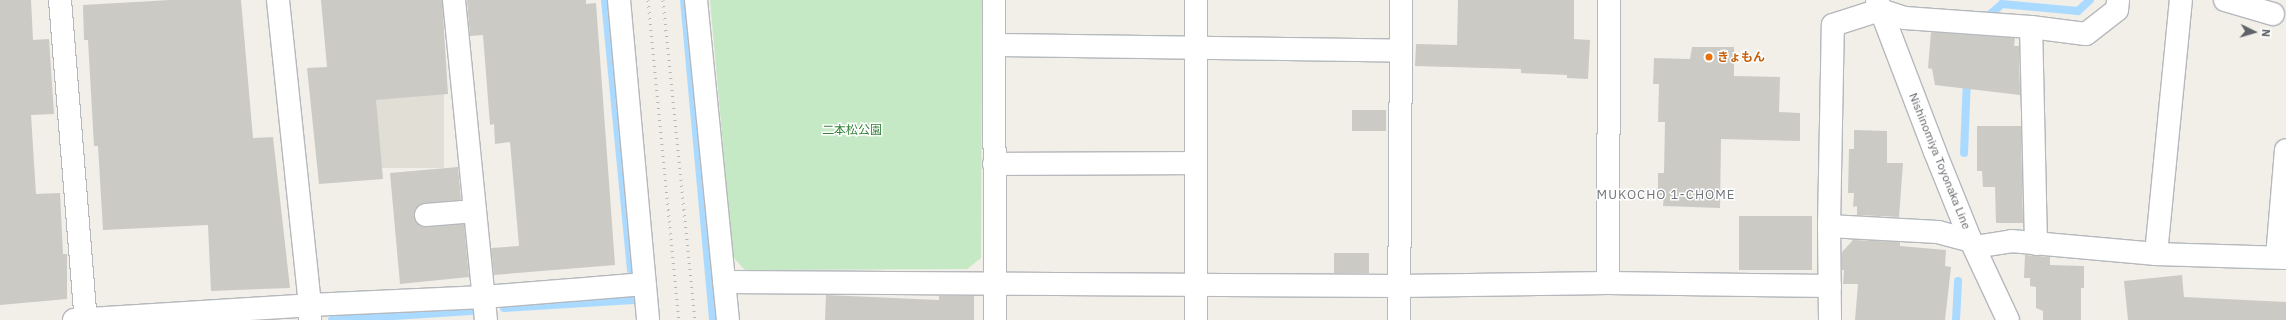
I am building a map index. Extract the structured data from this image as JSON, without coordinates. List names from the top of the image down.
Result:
{
  "streets": {
    "street": ["Nishinomiya Toyonaka Line"]
  },
  "districts": ["MUKOCHO 1-CHOME"],
  "parks": ["二本松公園"],
  "places": ["きょもん"],
  "north": "right"
}
